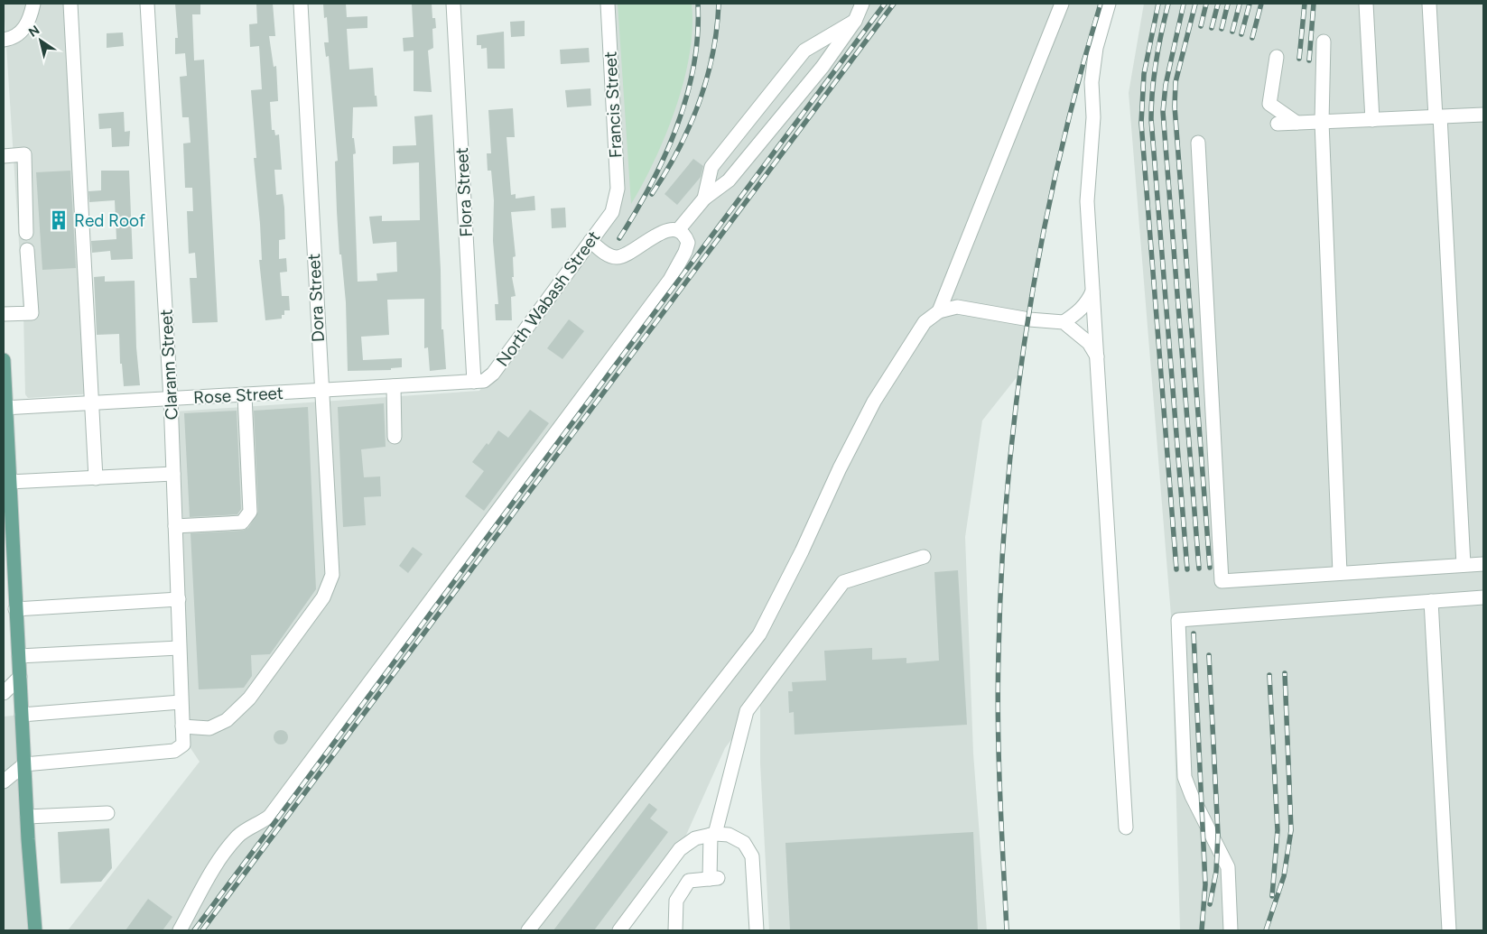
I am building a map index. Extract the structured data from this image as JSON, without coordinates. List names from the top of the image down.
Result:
{
  "streets": {
    "street": [
      "Francis Street",
      "Flora Street",
      "Dora Street",
      "North Wabash Street",
      "Clarann Street",
      "Rose Street"
    ]
  },
  "crossings": [
    ["Francis Street", "North Wabash Street"],
    ["Flora Street", "North Wabash Street"],
    ["Flora Street", "Rose Street"],
    ["Dora Street", "Clarann Street"],
    ["Dora Street", "Rose Street"],
    ["North Wabash Street", "Rose Street"],
    ["Clarann Street", "Rose Street"]
  ],
  "places": {
    "building": ["Red Roof"]
  },
  "north": "top left"
}
